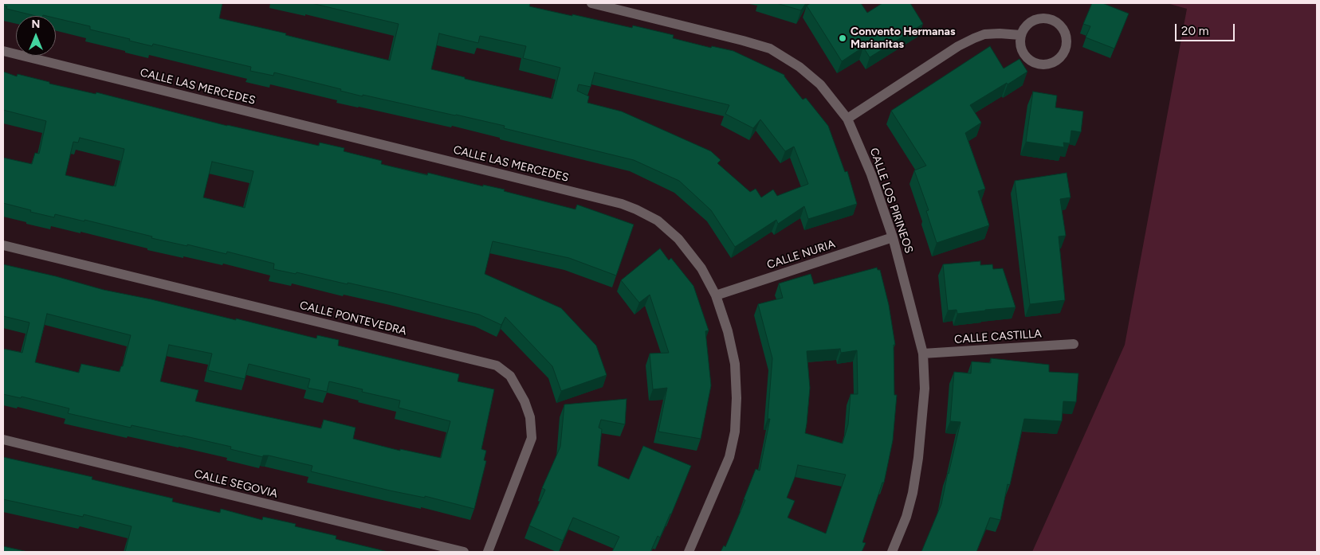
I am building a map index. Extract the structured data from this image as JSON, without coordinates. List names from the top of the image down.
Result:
{
  "streets": {
    "street": [
      "CALLE LAS MERCEDES",
      "CALLE LOS PIRINEOS",
      "CALLE NURIA",
      "CALLE PONTEVEDRA",
      "CALLE CASTILLA",
      "CALLE SEGOVIA"
    ]
  },
  "crossings": [
    ["CALLE LAS MERCEDES", "CALLE NURIA"],
    ["CALLE LOS PIRINEOS", "CALLE NURIA"],
    ["CALLE LOS PIRINEOS", "CALLE CASTILLA"]
  ],
  "places": ["Convento Hermanas Marianitas"],
  "scale_bar": "20 m",
  "north": "top"
}
